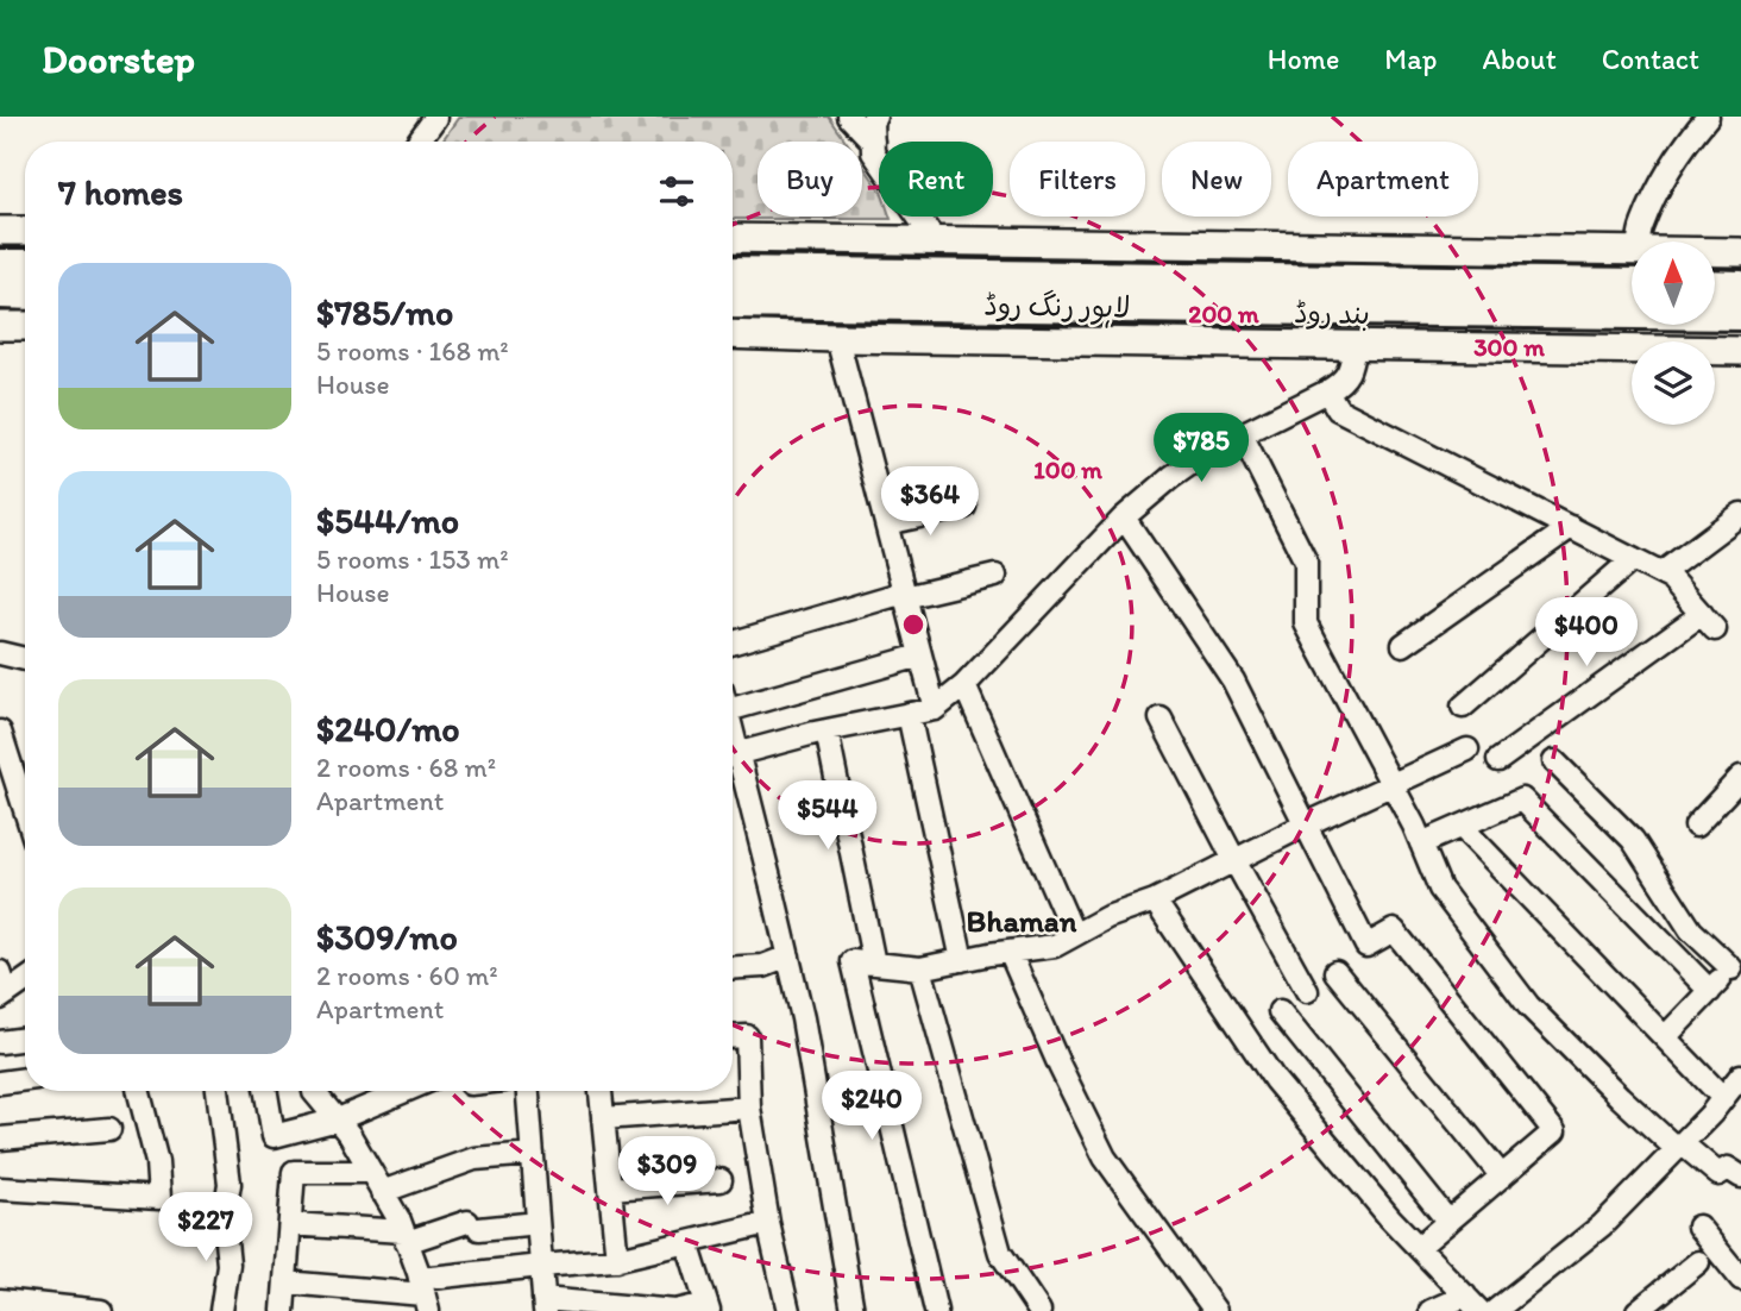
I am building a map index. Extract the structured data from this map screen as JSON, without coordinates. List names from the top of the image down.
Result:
{
  "streets": {
    "highway": ["لاہور رنگ روڈ"],
    "main road": ["بند روڈ"]
  },
  "districts": ["Bhaman"],
  "north": "top",
  "page": {
    "header": "Doorstep",
    "nav": [
      "Home",
      "Map",
      "About",
      "Contact"
    ],
    "chip": [
      "Buy",
      "Rent",
      "Filters",
      "New",
      "Apartment"
    ],
    "heading": "7 homes",
    "list": [
      {
        "name": "$785/mo",
        "note": "5 rooms · 168 m² · House"
      },
      {
        "name": "$544/mo",
        "note": "5 rooms · 153 m² · House"
      },
      {
        "name": "$240/mo",
        "note": "2 rooms · 68 m² · Apartment"
      },
      {
        "name": "$309/mo",
        "note": "2 rooms · 60 m² · Apartment"
      }
    ],
    "price": [
      "$785",
      "$364",
      "$400",
      "$544",
      "$240",
      "$309",
      "$227"
    ]
  },
  "rings": ["200 m", "300 m", "100 m"]
}
